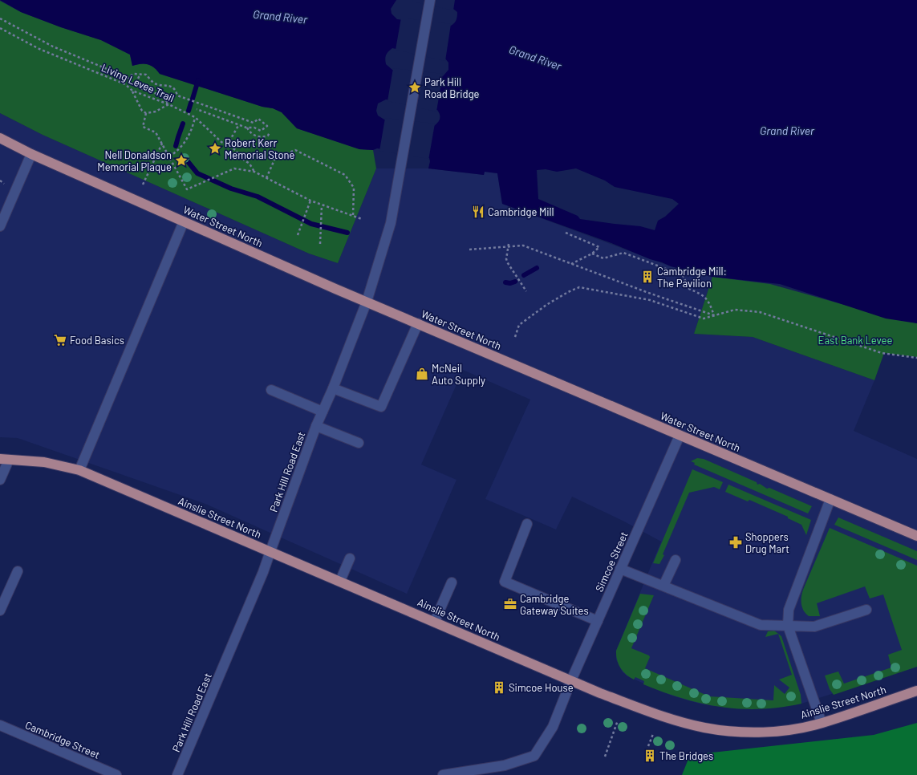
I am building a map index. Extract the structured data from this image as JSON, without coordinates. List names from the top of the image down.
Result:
{
  "streets": {
    "main road": ["Water Street North", "Ainslie Street North"],
    "street": ["Park Hill Road East", "Simcoe Street", "Cambridge Street"],
    "path": ["Living Levee Trail"]
  },
  "crossings": [
    ["Water Street North", "Park Hill Road East"],
    ["Water Street North", "Simcoe Street"],
    ["Park Hill Road East", "Ainslie Street North"],
    ["Ainslie Street North", "Simcoe Street"]
  ],
  "water": ["Grand River"],
  "parks": ["East Bank Levee"],
  "places": {
    "place": ["Park Hill Road Bridge", "Robert Kerr Memorial Stone", "Nell Donaldson Memorial Plaque"],
    "restaurant": ["Cambridge Mill"],
    "building": ["Cambridge Mill: The Pavilion", "Simcoe House", "The Bridges"],
    "supermarket": ["Food Basics"],
    "shop": ["McNeil Auto Supply"],
    "pharmacy": ["Shoppers Drug Mart"],
    "office": ["Cambridge Gateway Suites"]
  }
}
